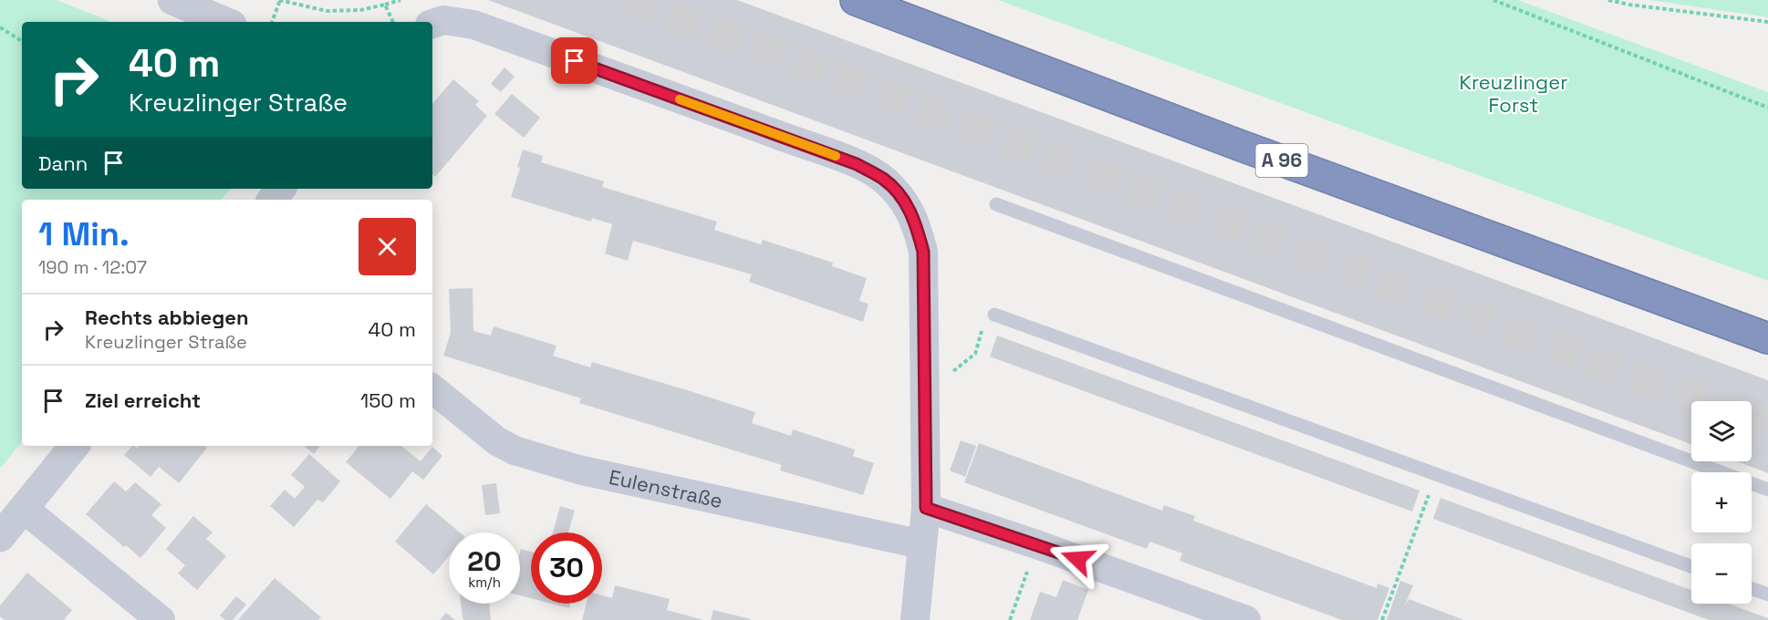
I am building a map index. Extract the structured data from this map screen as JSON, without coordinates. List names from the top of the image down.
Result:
{
  "streets": {
    "highway": ["A 96"],
    "street": ["Eulenstraße"]
  },
  "parks": ["Kreuzlinger Forst"],
  "page": {
    "turn": ["40 m", "Kreuzlinger Straße"],
    "then": "Dann",
    "heading": ["1 Min.", "190 m · 12:07"],
    "list": [
      {
        "name": "Rechts abbiegen",
        "note": "Kreuzlinger Straße",
        "value": "40 m"
      },
      {
        "name": "Ziel erreicht",
        "value": "150 m"
      }
    ],
    "map_buttons": ["+", "−"],
    "speed": "20 km/h",
    "limit": "30"
  }
}
